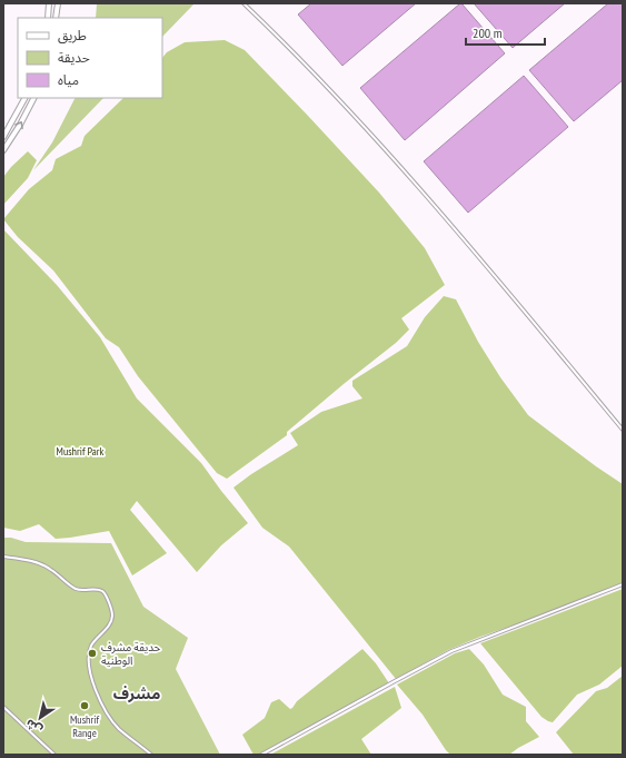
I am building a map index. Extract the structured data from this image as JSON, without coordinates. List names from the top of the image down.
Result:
{
  "districts": ["مشرف"],
  "parks": ["Mushrif Park"],
  "places": ["حديقة مشرف الوطنية", "Mushrif Range"],
  "legend": ["طريق", "حديقة", "مياه"],
  "scale_bar": "200 m",
  "north": "bottom left"
}
